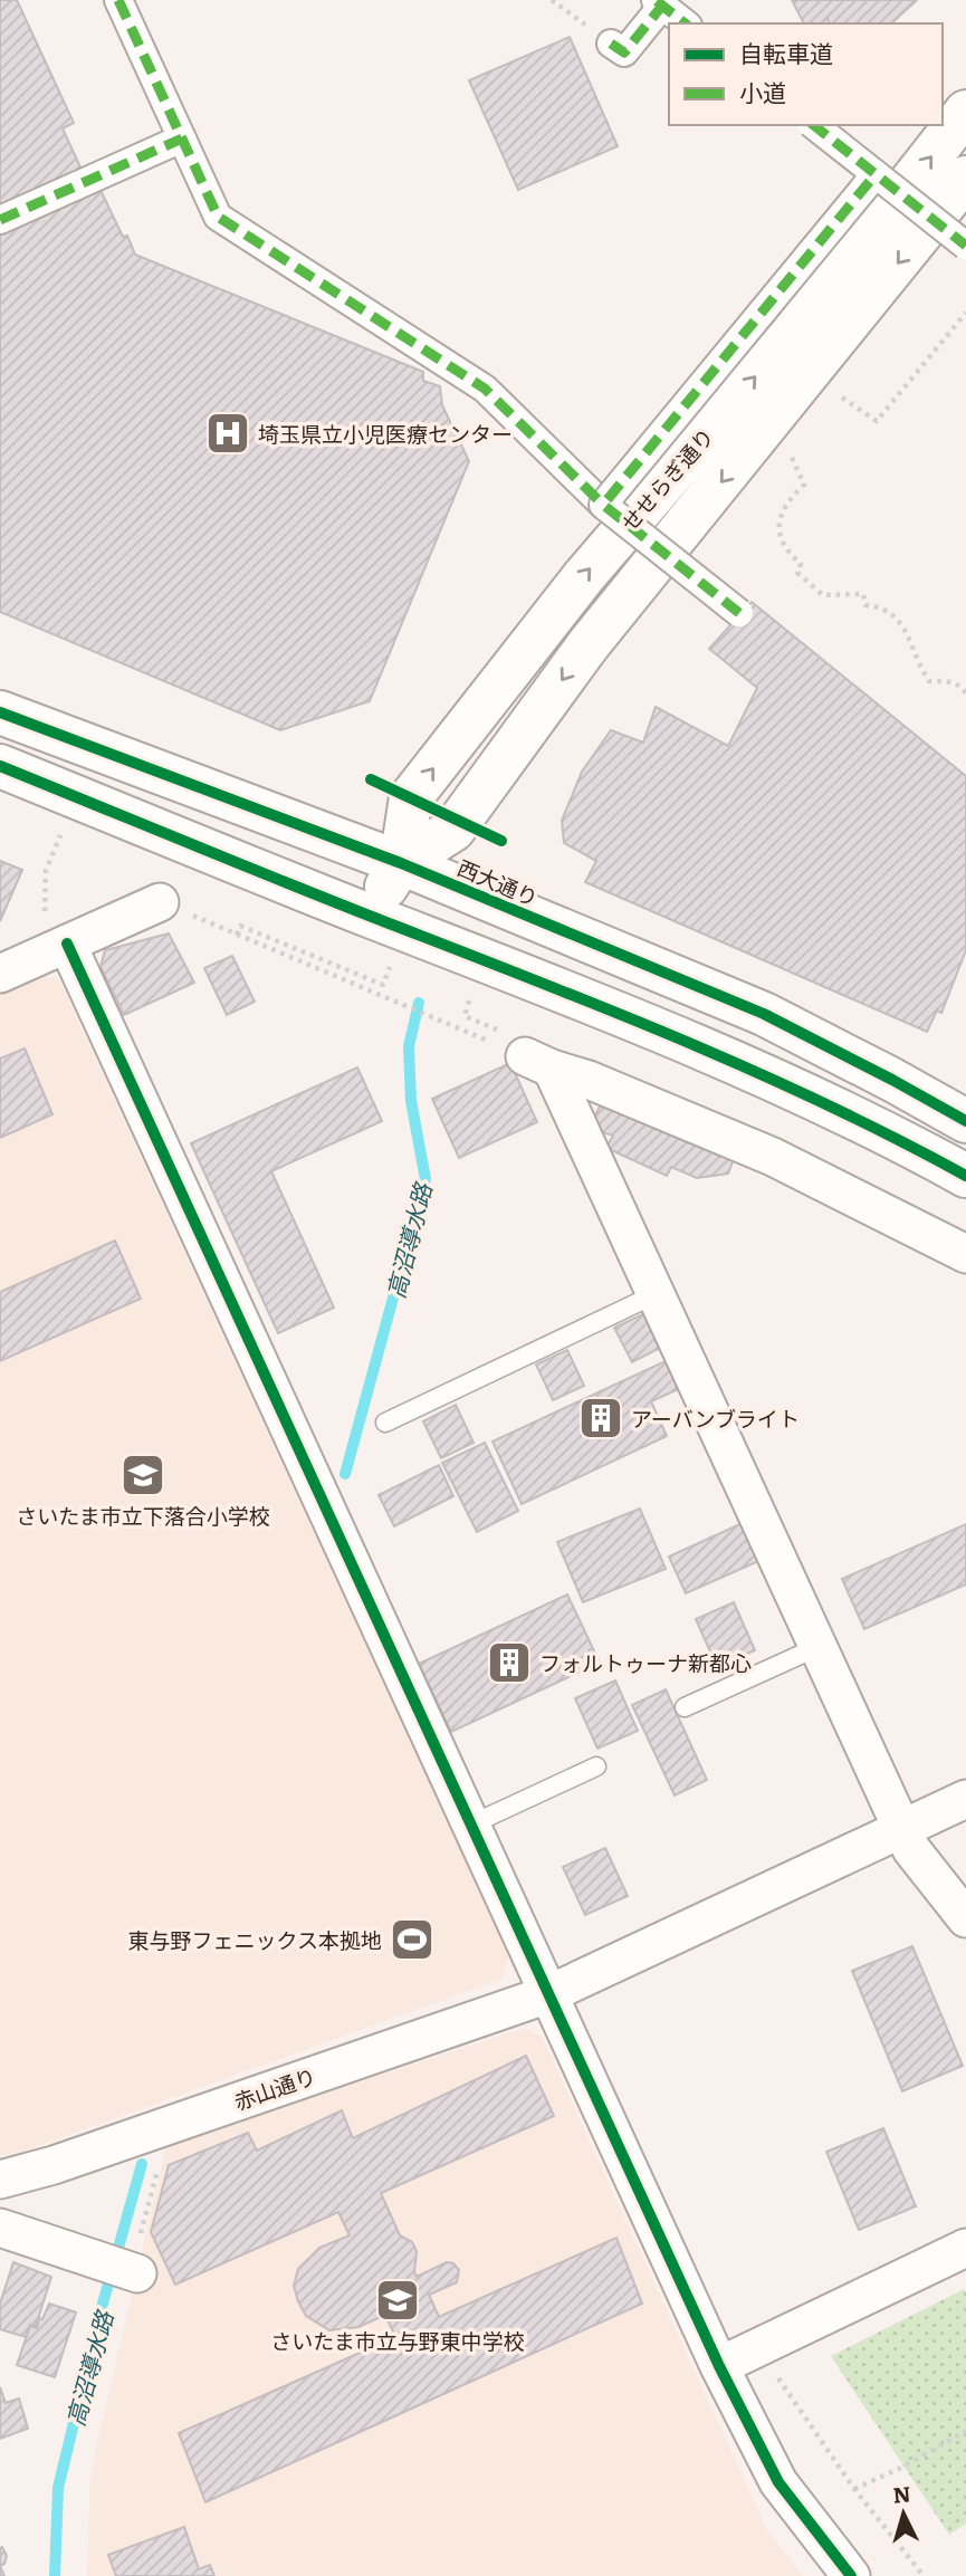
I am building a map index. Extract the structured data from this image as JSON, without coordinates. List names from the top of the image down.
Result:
{
  "streets": {
    "street": ["せせらぎ通り", "西大通り", "赤山通り"]
  },
  "crossings": [
    ["せせらぎ通り", "西大通り"]
  ],
  "water": ["高沼導水路"],
  "places": {
    "hospital": ["埼玉県立小児医療センター"],
    "building": ["アーバンブライト", "フォルトゥーナ新都心"],
    "school or university": ["さいたま市立下落合小学校", "さいたま市立与野東中学校"],
    "sports": ["東与野フェニックス本拠地"]
  },
  "legend": ["自転車道", "小道"],
  "north": "top"
}
